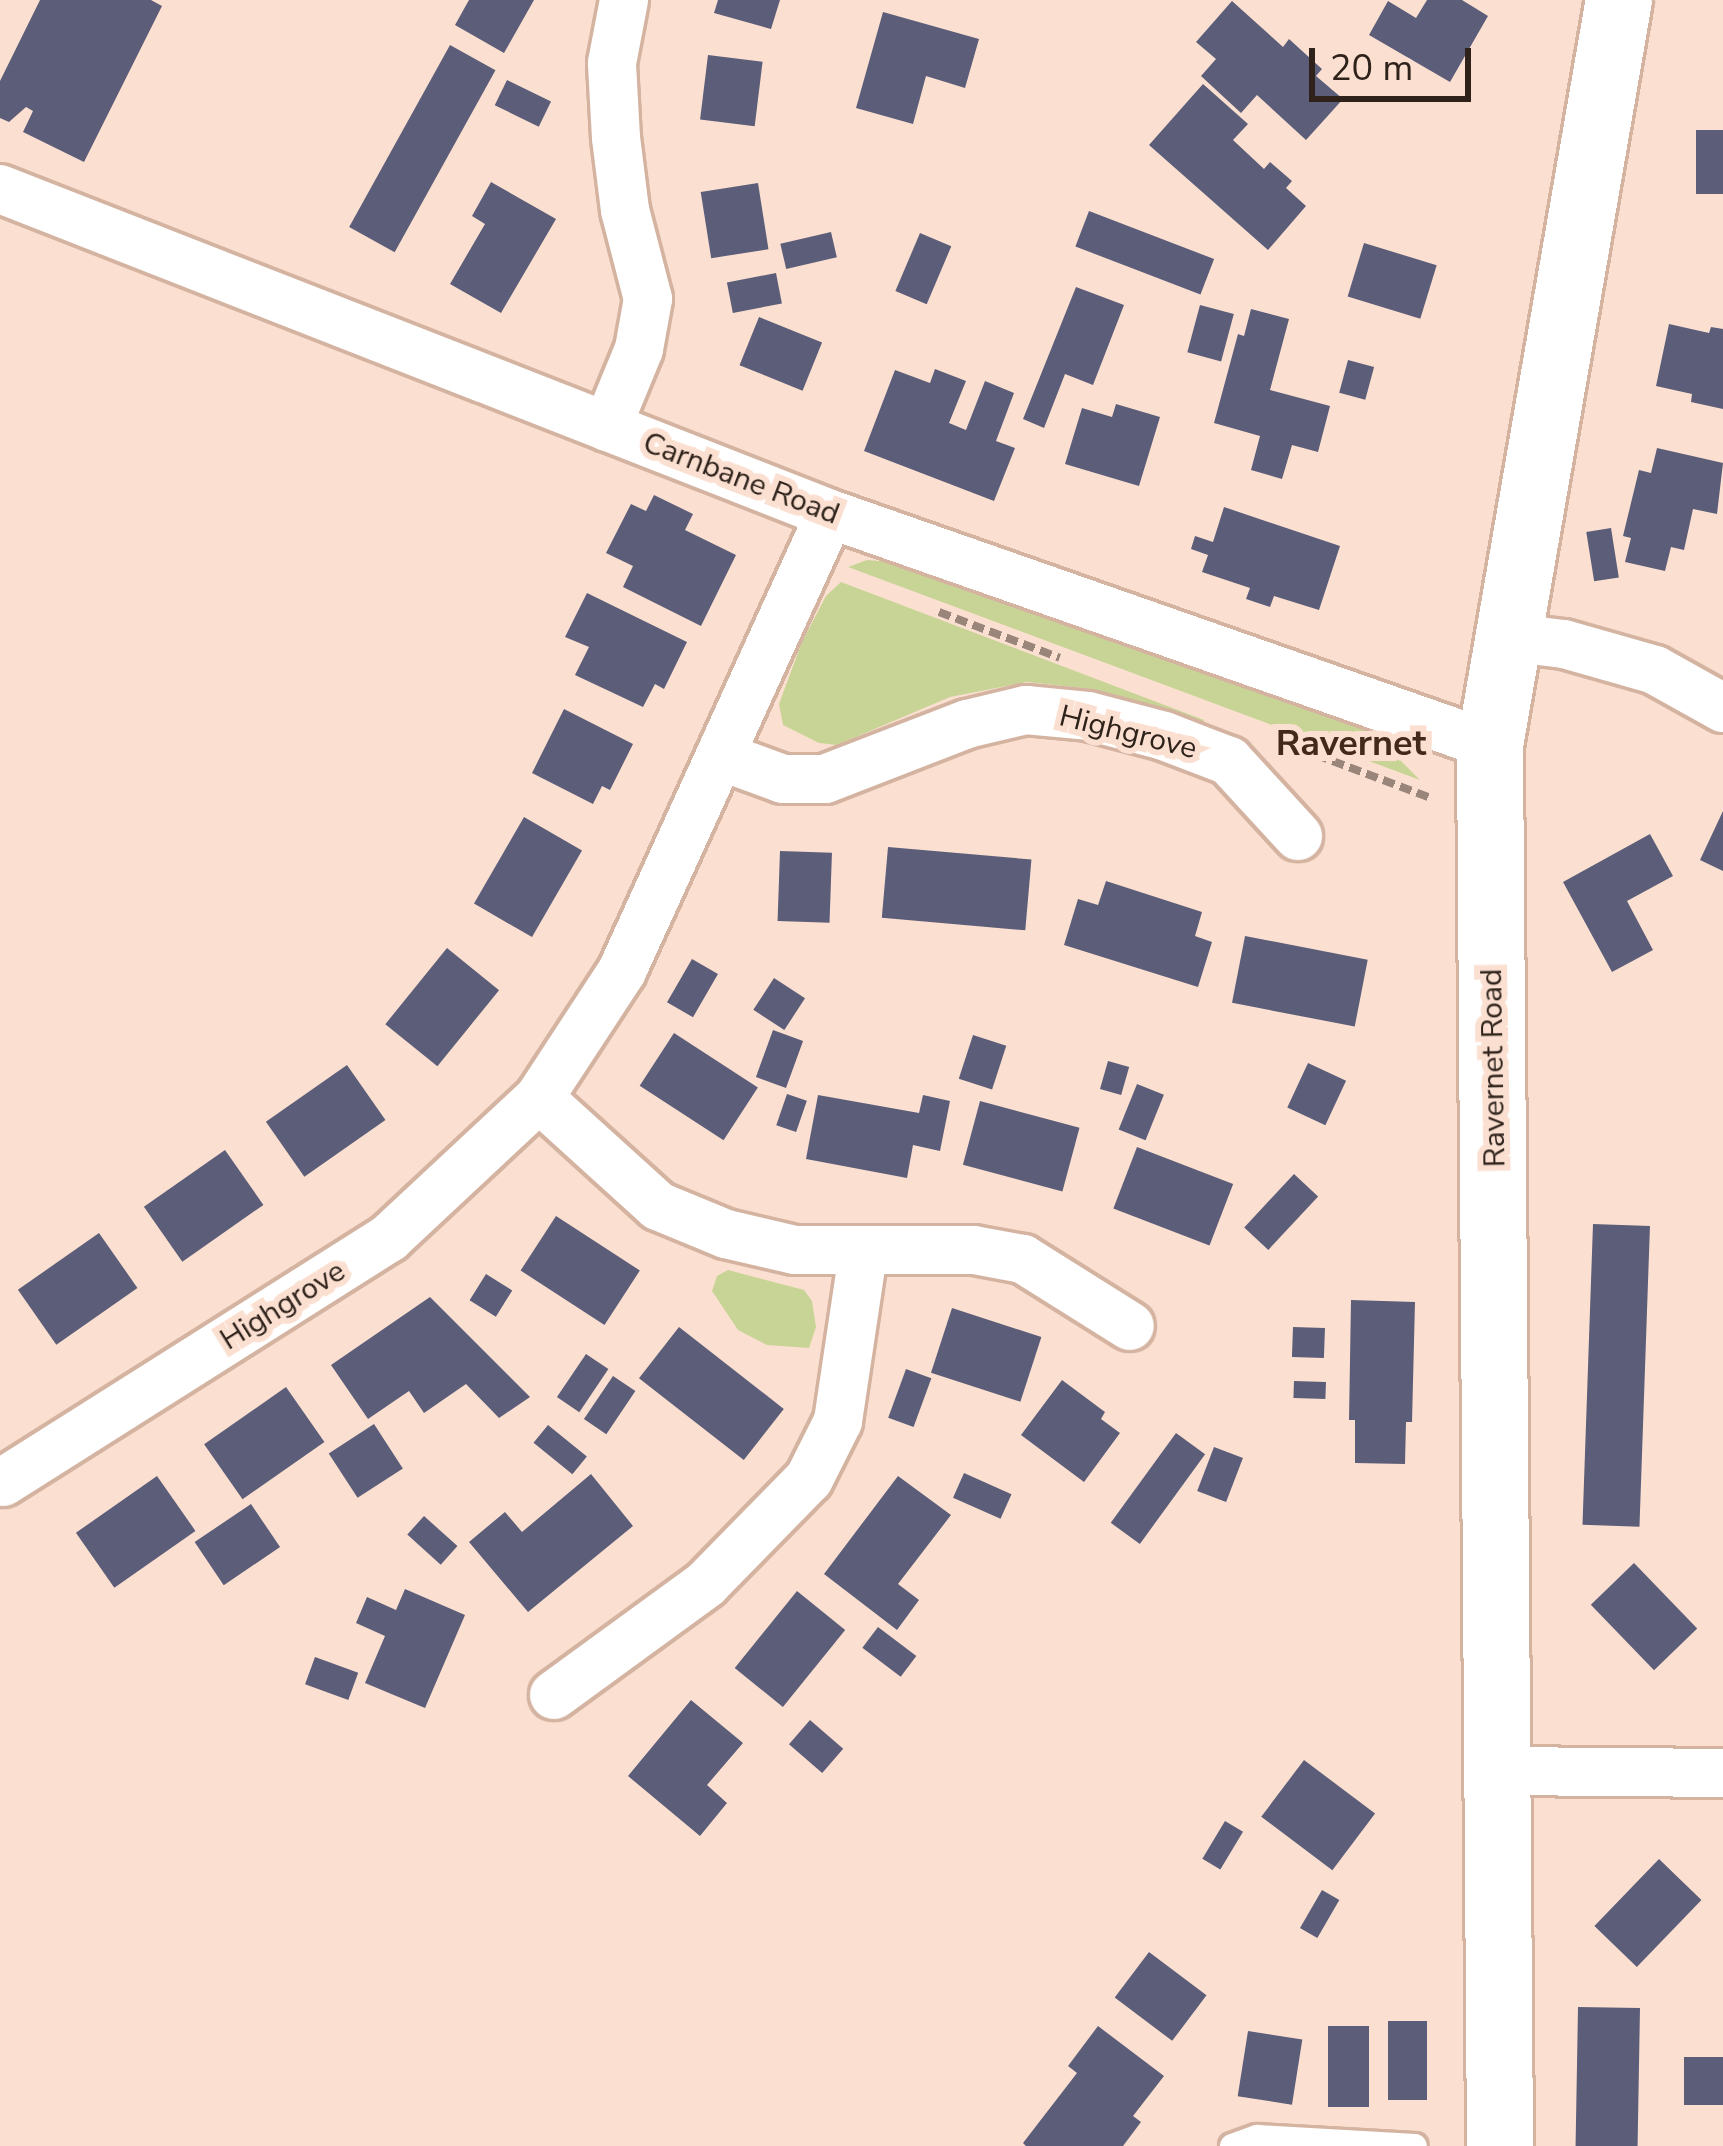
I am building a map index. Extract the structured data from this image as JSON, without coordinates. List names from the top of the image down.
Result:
{
  "streets": {
    "street": ["Carnbane Road", "Highgrove", "Ravernet Road"]
  },
  "crossings": [
    ["Carnbane Road", "Highgrove"],
    ["Carnbane Road", "Ravernet Road"]
  ],
  "districts": ["Ravernet"],
  "scale_bar": "20 m"
}
